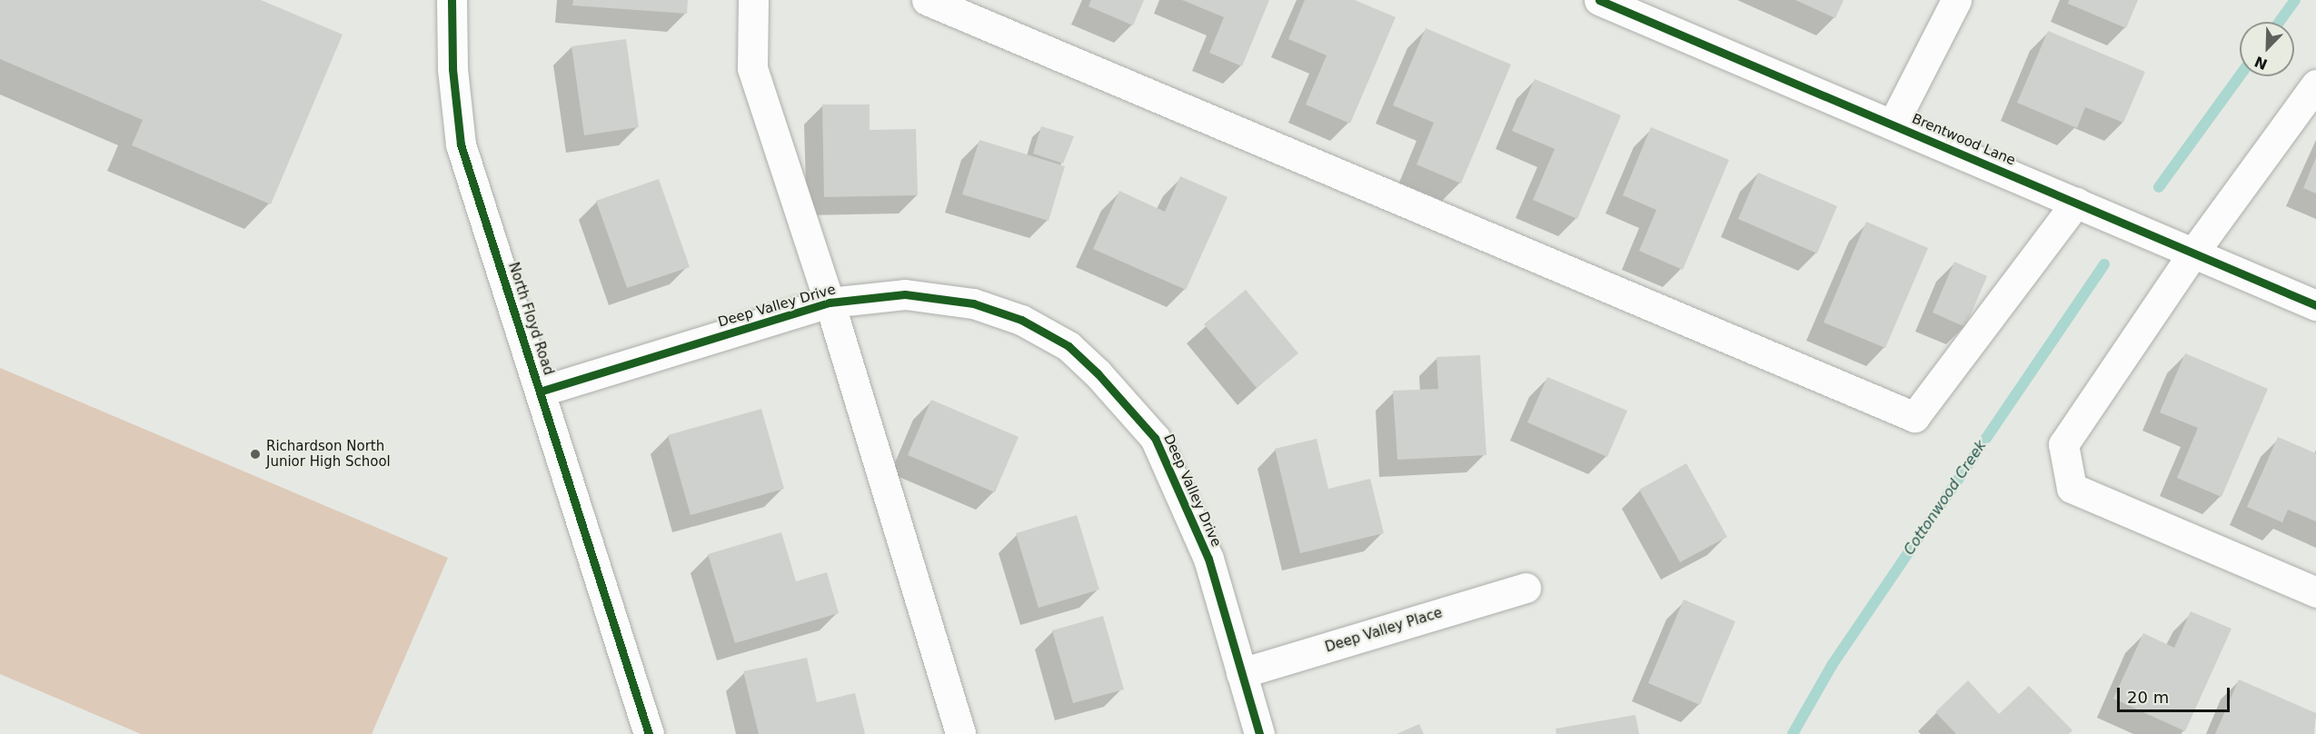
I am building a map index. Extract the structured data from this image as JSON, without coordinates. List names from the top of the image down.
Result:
{
  "streets": {
    "street": [
      "Brentwood Lane",
      "Deep Valley Drive",
      "North Floyd Road",
      "Deep Valley Place"
    ]
  },
  "crossings": [
    ["Deep Valley Drive", "North Floyd Road"],
    ["Deep Valley Drive", "Deep Valley Place"]
  ],
  "water": ["Cottonwood Creek"],
  "places": ["Richardson North Junior High School"],
  "scale_bar": "20 m",
  "north": "bottom left"
}
